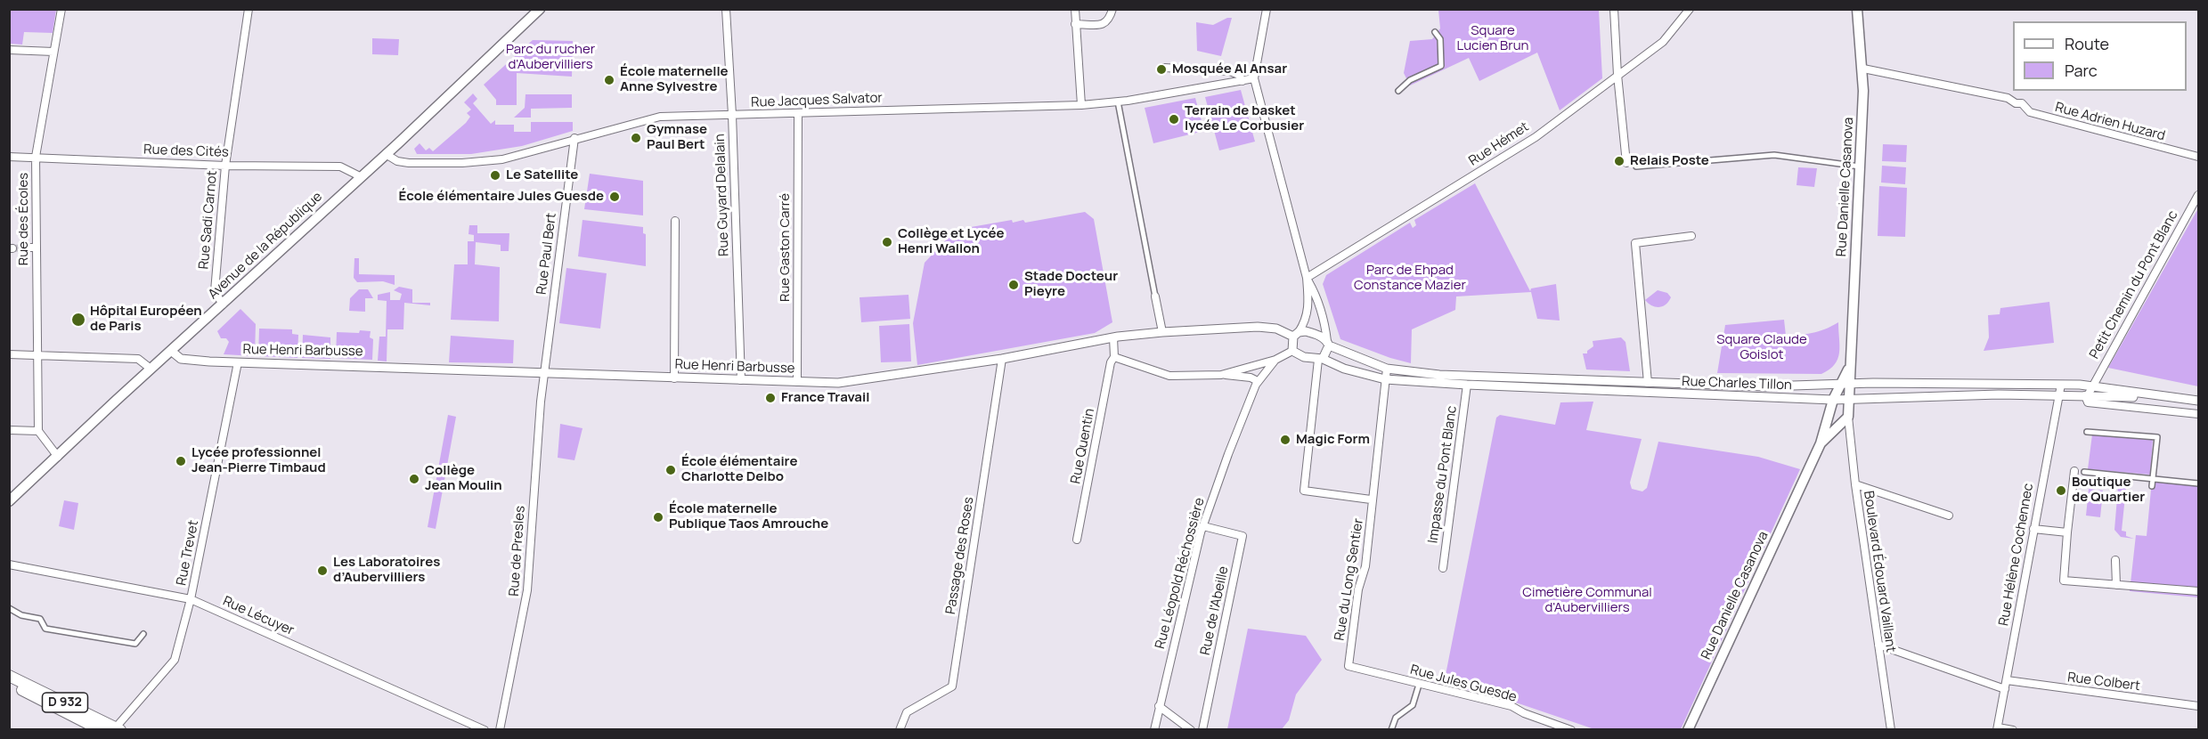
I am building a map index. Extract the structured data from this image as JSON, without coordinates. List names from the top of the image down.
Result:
{
  "streets": {
    "main road": ["Rue Danielle Casanova", "Avenue de la République", "D 932"],
    "street": [
      "Rue Jacques Salvator",
      "Rue Adrien Huzard",
      "Rue Hémet",
      "Rue des Cités",
      "Rue Guyard Delalain",
      "Rue des Écoles",
      "Rue Sadi Carnot",
      "Rue Gaston Carré",
      "Rue Paul Bert",
      "Petit Chemin du Pont Blanc",
      "Rue Henri Barbusse",
      "Rue Charles Tillon",
      "Rue Quentin",
      "Impasse du Pont Blanc",
      "Rue de Presles",
      "Rue Trevet",
      "Rue Hélène Cochennec",
      "Passage des Roses",
      "Boulevard Édouard Vaillant",
      "Rue Léopold Réchossière",
      "Rue du Long Sentier",
      "Rue de l'Abeille",
      "Rue Lécuyer",
      "Rue Colbert",
      "Rue Jules Guesde"
    ]
  },
  "crossings": [
    ["Rue Jacques Salvator", "Rue Guyard Delalain"],
    ["Rue Jacques Salvator", "Avenue de la République"],
    ["Rue Jacques Salvator", "Rue Gaston Carré"],
    ["Rue Jacques Salvator", "Rue Paul Bert"],
    ["Rue Adrien Huzard", "Rue Danielle Casanova"],
    ["Rue des Cités", "Rue des Écoles"],
    ["Rue des Cités", "Rue Sadi Carnot"],
    ["Rue des Cités", "Avenue de la République"],
    ["Rue Danielle Casanova", "Rue Charles Tillon"],
    ["Rue Danielle Casanova", "Boulevard Édouard Vaillant"],
    ["Rue Guyard Delalain", "Rue Henri Barbusse"],
    ["Rue Sadi Carnot", "Avenue de la République"],
    ["Avenue de la République", "Rue Henri Barbusse"],
    ["Rue Gaston Carré", "Rue Henri Barbusse"],
    ["Rue Paul Bert", "Rue Henri Barbusse"],
    ["Rue Paul Bert", "Rue de Presles"],
    ["Petit Chemin du Pont Blanc", "Rue Charles Tillon"],
    ["Rue Henri Barbusse", "Rue Charles Tillon"],
    ["Rue Henri Barbusse", "Rue de Presles"],
    ["Rue Henri Barbusse", "Rue Trevet"],
    ["Rue Henri Barbusse", "Passage des Roses"],
    ["Rue Charles Tillon", "Impasse du Pont Blanc"],
    ["Rue Charles Tillon", "Rue Hélène Cochennec"],
    ["Rue Charles Tillon", "Rue Léopold Réchossière"],
    ["Rue Charles Tillon", "Rue du Long Sentier"],
    ["Rue Trevet", "Rue Lécuyer"],
    ["Rue Trevet", "D 932"],
    ["Rue Hélène Cochennec", "Rue Colbert"],
    ["Rue Léopold Réchossière", "Rue de l'Abeille"],
    ["Rue du Long Sentier", "Rue Jules Guesde"]
  ],
  "parks": [
    "Square Lucien Brun",
    "Parc du rucher d'Aubervilliers",
    "Parc de Ehpad Constance Mazier",
    "Square Claude Goislot",
    "Cimetière Communal d'Aubervilliers"
  ],
  "places": [
    "Mosquée Al Ansar",
    "École maternelle Anne Sylvestre",
    "Terrain de basket lycée Le Corbusier",
    "Gymnase Paul Bert",
    "Relais Poste",
    "Le Satellite",
    "École élémentaire Jules Guesde",
    "Collège et Lycée Henri Wallon",
    "Stade Docteur Pieyre",
    "Hôpital Européen de Paris",
    "France Travail",
    "Magic Form",
    "Lycée professionnel Jean-Pierre Timbaud",
    "École élémentaire Charlotte Delbo",
    "Collège Jean Moulin",
    "Boutique de Quartier",
    "École maternelle Publique Taos Amrouche",
    "Les Laboratoires d’Aubervilliers"
  ],
  "legend": ["Route", "Parc"]
}
